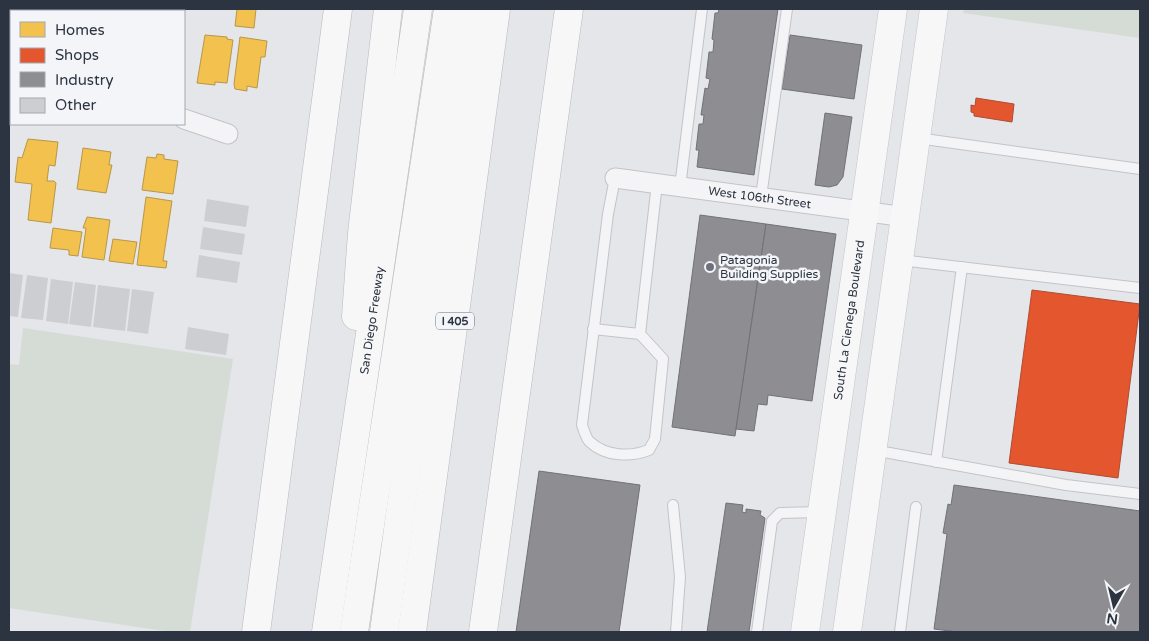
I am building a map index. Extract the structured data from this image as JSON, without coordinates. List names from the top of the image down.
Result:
{
  "streets": {
    "main road": ["San Diego Freeway", "I 405", "South La Cienega Boulevard"],
    "street": ["West 106th Street"]
  },
  "crossings": [
    ["West 106th Street", "South La Cienega Boulevard"]
  ],
  "places": ["Patagonia Building Supplies"],
  "legend": [
    "Homes",
    "Shops",
    "Industry",
    "Other"
  ],
  "north": "bottom"
}
